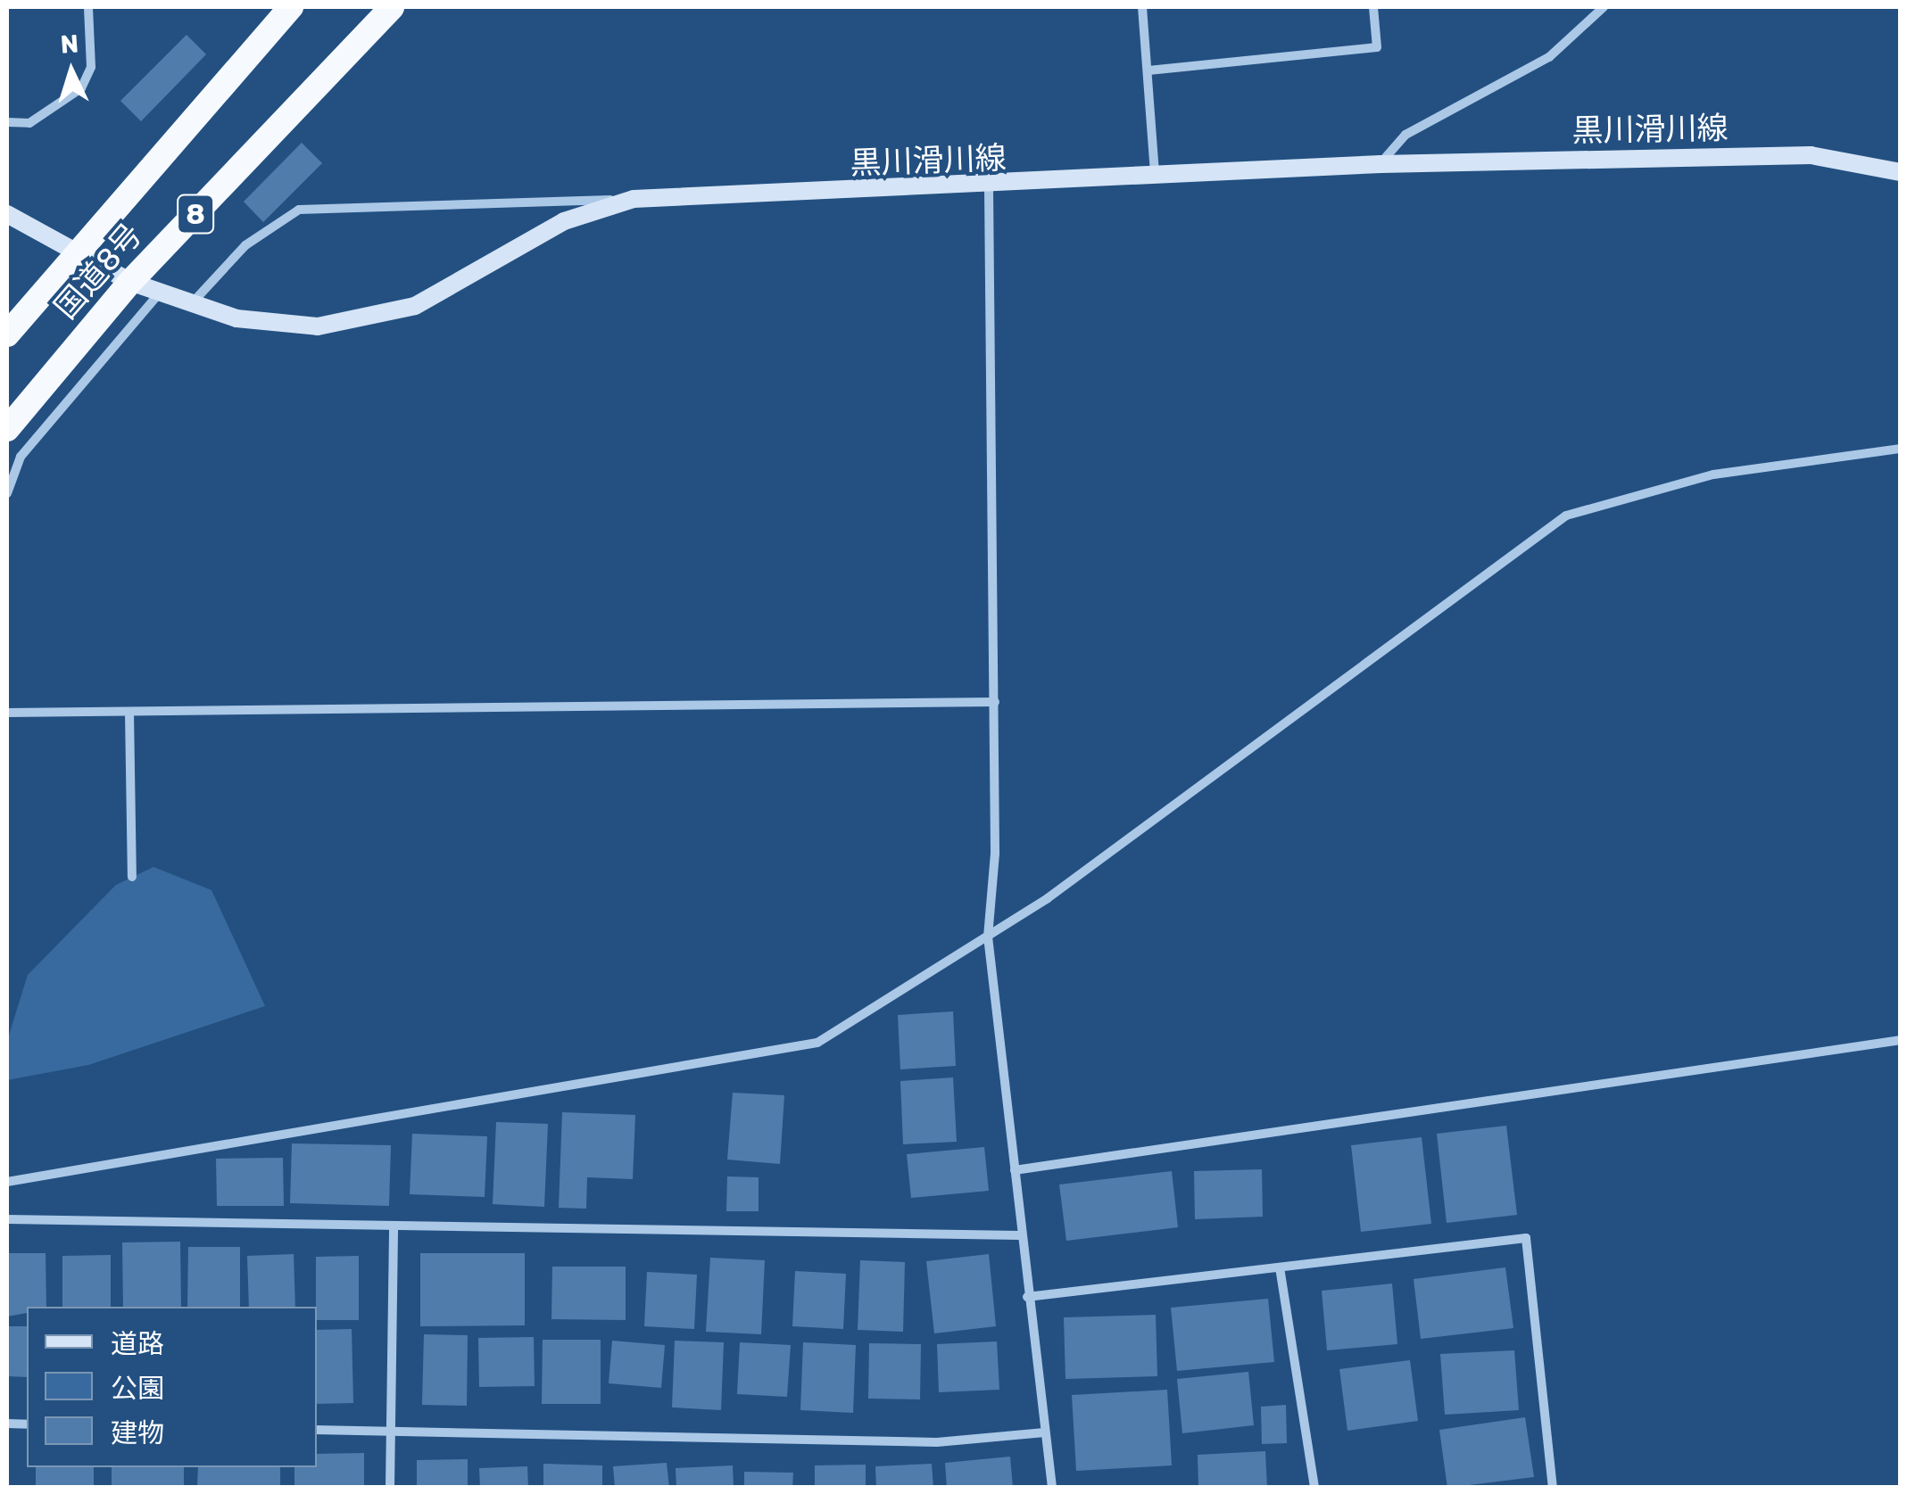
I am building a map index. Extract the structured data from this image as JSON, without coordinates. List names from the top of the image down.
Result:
{
  "streets": {
    "highway": ["8", "国道8号"],
    "main road": ["黒川滑川線"]
  },
  "crossings": [
    ["黒川滑川線", "国道8号"]
  ],
  "legend": ["道路", "公園", "建物"],
  "north": "top"
}
